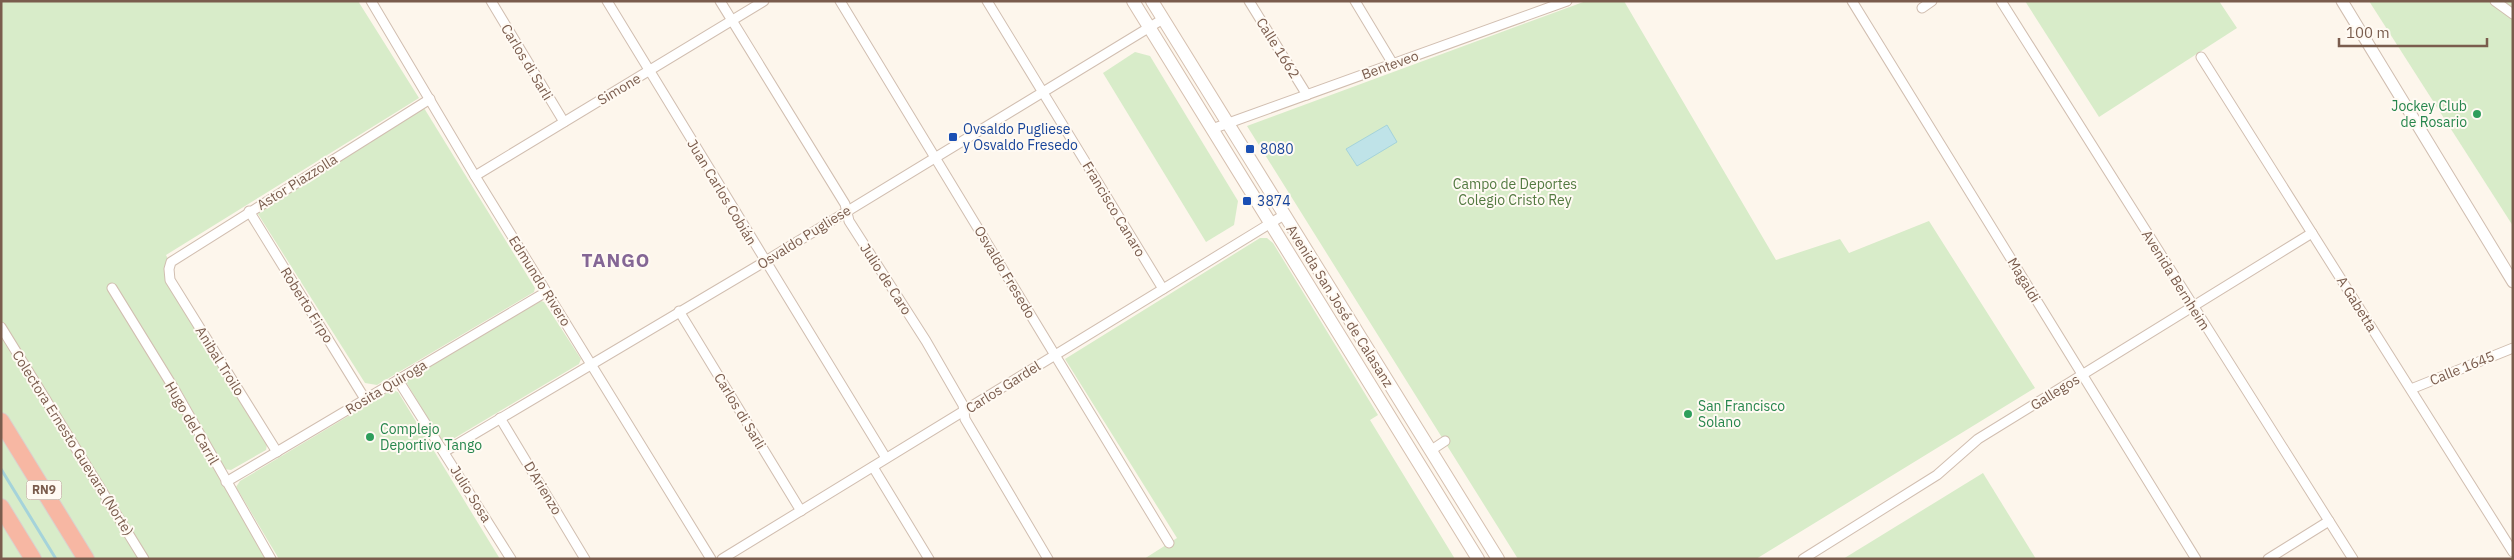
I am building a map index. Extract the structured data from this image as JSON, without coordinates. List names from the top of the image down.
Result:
{
  "streets": {
    "highway": ["RN9"],
    "main road": ["Avenida San José de Calasanz"],
    "street": [
      "Calle 1662",
      "Carlos di Sarli",
      "Benteveo",
      "Simone",
      "Astor Piazzolla",
      "Juan Carlos Cobián",
      "Francisco Canaro",
      "Osvaldo Pugliese",
      "Osvaldo Fresedo",
      "Julio de Caro",
      "Magaldi",
      "Avenida Bernheim",
      "Edmundo Rivero",
      "A Gabetta",
      "Roberto Firpo",
      "Anibal Troilo",
      "Calle 1645",
      "Rosita Quiroga",
      "Carlos Gardel",
      "Gallegos",
      "Hugo del Carril",
      "Colectora Ernesto Guevara (Norte)",
      "D'Arienzo",
      "Julio Sosa"
    ]
  },
  "crossings": [
    ["Calle 1662", "Benteveo"],
    ["Carlos di Sarli", "Simone"],
    ["Carlos di Sarli", "Osvaldo Pugliese"],
    ["Carlos di Sarli", "Carlos Gardel"],
    ["Benteveo", "Avenida San José de Calasanz"],
    ["Simone", "Juan Carlos Cobián"],
    ["Simone", "Julio de Caro"],
    ["Simone", "Edmundo Rivero"],
    ["Astor Piazzolla", "Edmundo Rivero"],
    ["Astor Piazzolla", "Roberto Firpo"],
    ["Astor Piazzolla", "Anibal Troilo"],
    ["Juan Carlos Cobián", "Osvaldo Pugliese"],
    ["Juan Carlos Cobián", "Carlos Gardel"],
    ["Francisco Canaro", "Osvaldo Pugliese"],
    ["Francisco Canaro", "Carlos Gardel"],
    ["Osvaldo Pugliese", "Osvaldo Fresedo"],
    ["Osvaldo Pugliese", "Julio de Caro"],
    ["Osvaldo Pugliese", "Edmundo Rivero"],
    ["Osvaldo Pugliese", "Avenida San José de Calasanz"],
    ["Osvaldo Pugliese", "D'Arienzo"],
    ["Osvaldo Pugliese", "Julio Sosa"],
    ["Osvaldo Fresedo", "Carlos Gardel"],
    ["Julio de Caro", "Carlos Gardel"],
    ["Magaldi", "Gallegos"],
    ["Avenida Bernheim", "Gallegos"],
    ["Edmundo Rivero", "Rosita Quiroga"],
    ["A Gabetta", "Calle 1645"],
    ["A Gabetta", "Gallegos"],
    ["Roberto Firpo", "Rosita Quiroga"],
    ["Avenida San José de Calasanz", "Carlos Gardel"],
    ["Anibal Troilo", "Rosita Quiroga"],
    ["Rosita Quiroga", "Hugo del Carril"],
    ["Rosita Quiroga", "Julio Sosa"]
  ],
  "districts": ["TANGO"],
  "parks": ["Campo de Deportes Colegio Cristo Rey"],
  "places": {
    "other": ["Jockey Club de Rosario", "San Francisco Solano", "Complejo Deportivo Tango"],
    "transit": ["Ovsaldo Pugliese y Osvaldo Fresedo", "8080", "3874"]
  },
  "scale_bar": "100 m"
}
